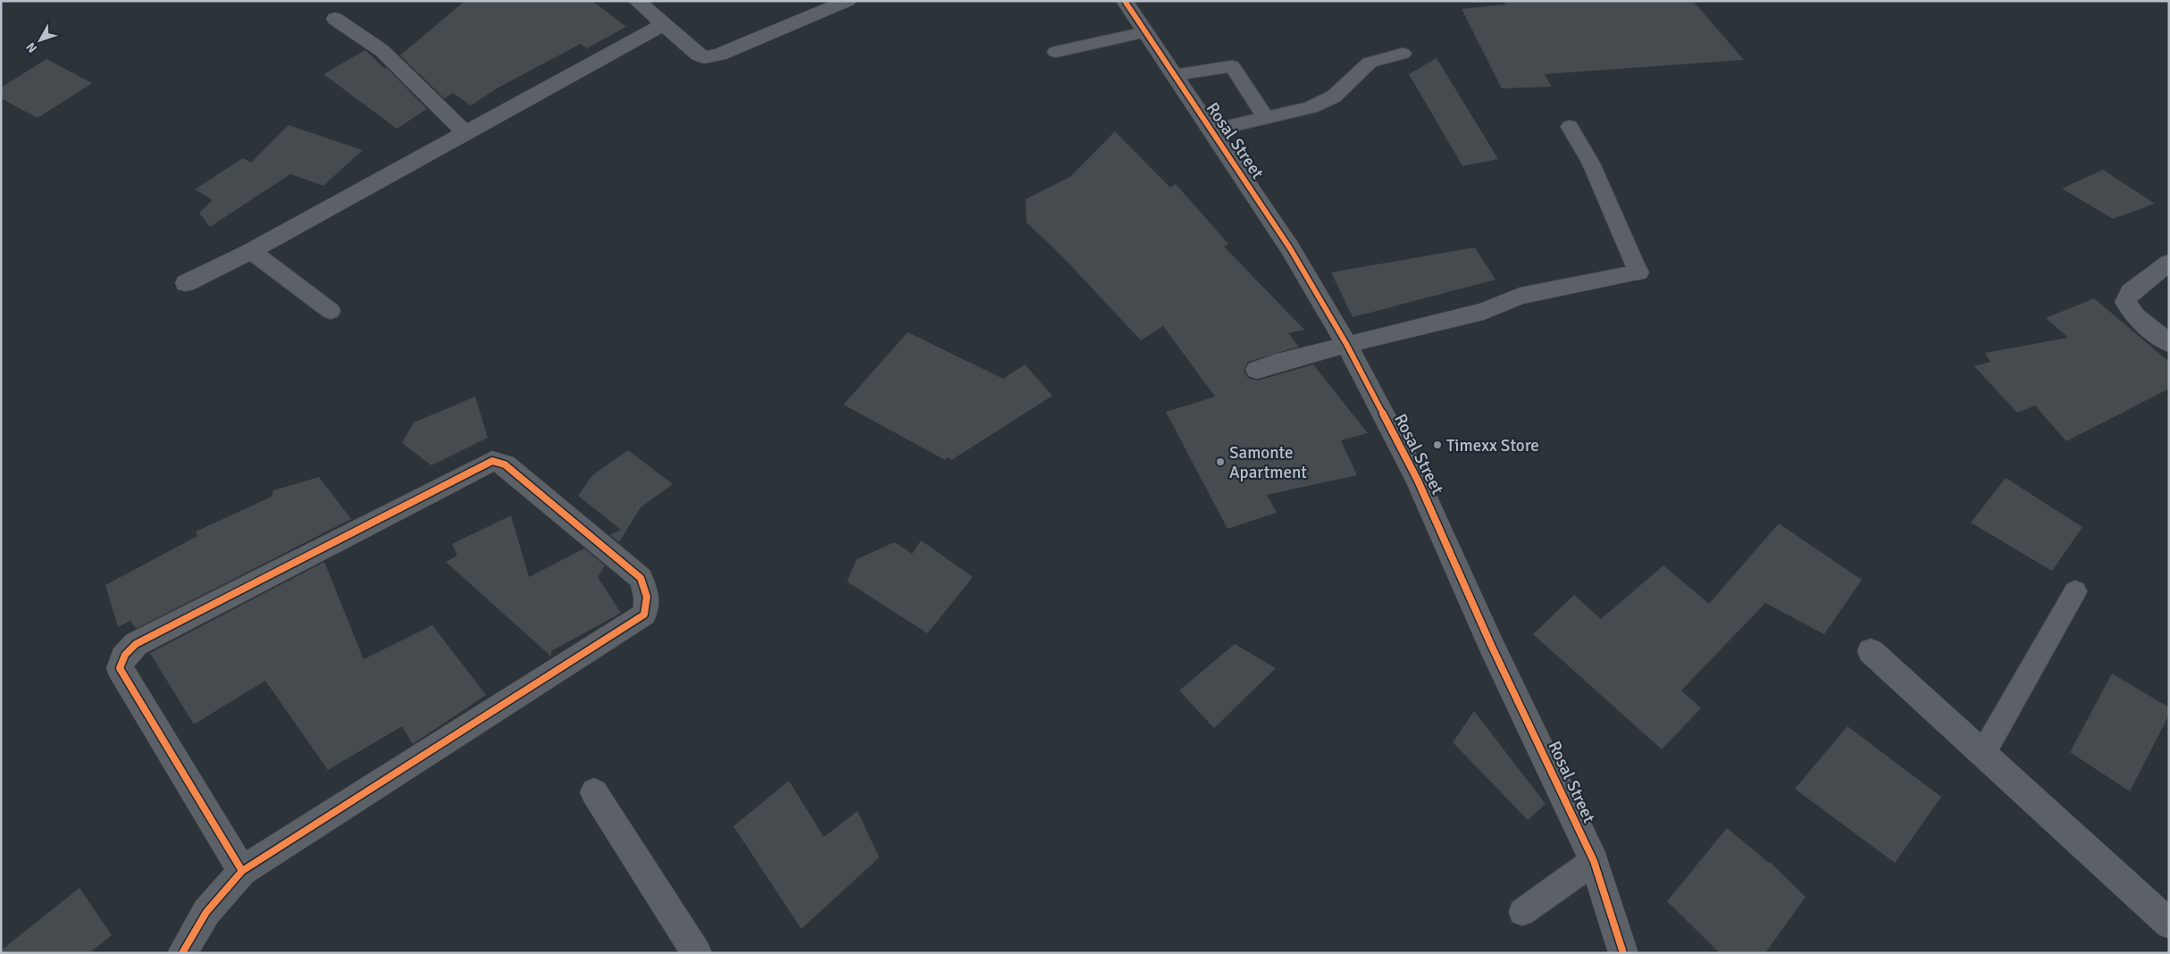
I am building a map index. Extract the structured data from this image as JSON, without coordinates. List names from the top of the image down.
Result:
{
  "streets": {
    "street": ["Rosal Street"]
  },
  "places": ["Timexx Store", "Samonte Apartment"],
  "north": "bottom left"
}
